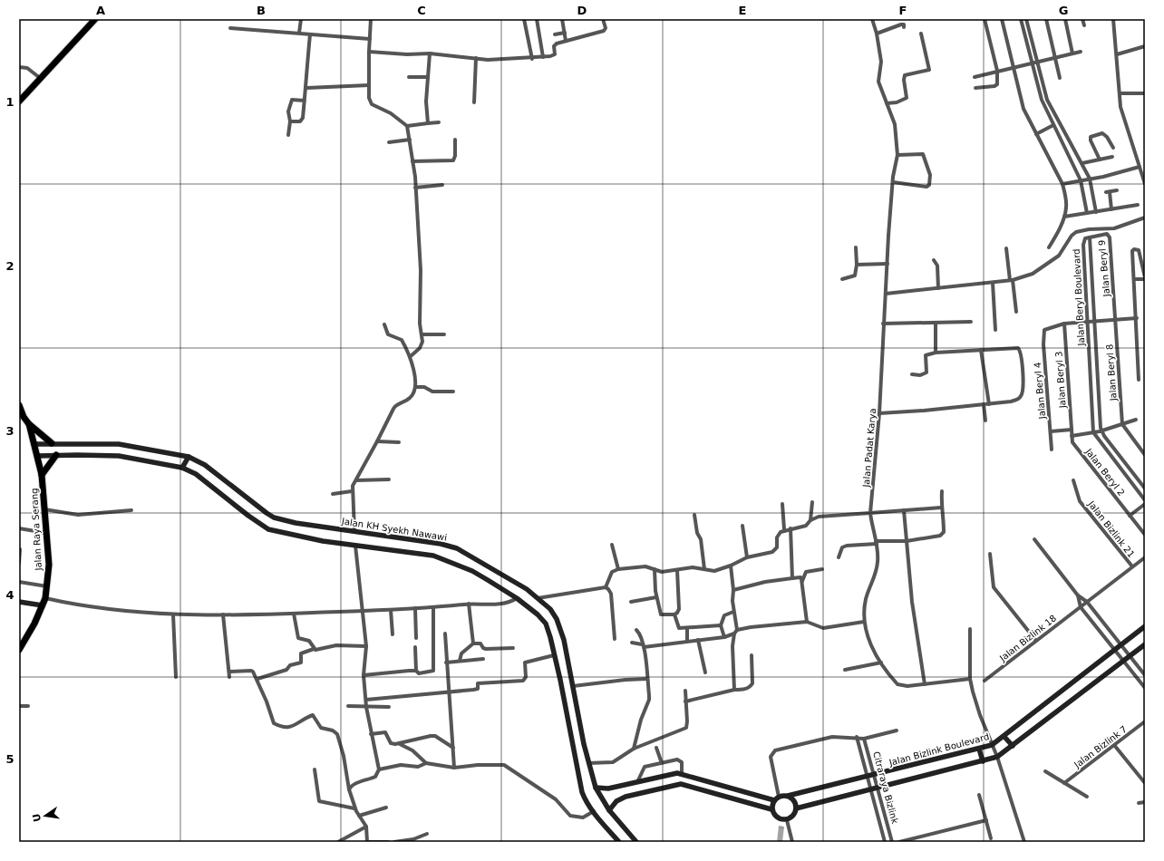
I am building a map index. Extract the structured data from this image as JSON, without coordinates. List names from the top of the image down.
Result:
{
  "streets": {
    "highway": ["Jalan Raya Serang"],
    "main road": ["Jalan KH Syekh Nawawi", "Jalan Bizlink Boulevard"],
    "street": [
      "Jalan Beryl 9",
      "Jalan Beryl Boulevard",
      "Jalan Beryl 8",
      "Jalan Beryl 3",
      "Jalan Beryl 4",
      "Jalan Padat Karya",
      "Jalan Beryl 2",
      "Jalan Bizlink 21",
      "Jalan Bizlink 18",
      "Jalan Bizlink 7",
      "Citraraya Bizlink"
    ]
  },
  "crossings": [
    ["Jalan Beryl 9", "Jalan Beryl Boulevard"],
    ["Jalan Beryl 9", "Jalan Beryl 8"],
    ["Jalan Beryl 3", "Jalan Beryl 4"],
    ["Jalan Beryl 3", "Jalan Beryl 2"],
    ["Jalan Raya Serang", "Jalan KH Syekh Nawawi"],
    ["Jalan Bizlink 21", "Jalan Bizlink 18"],
    ["Jalan Bizlink Boulevard", "Citraraya Bizlink"]
  ],
  "north": "left",
  "grid": {
    "columns": [
      "A",
      "B",
      "C",
      "D",
      "E",
      "F",
      "G"
    ],
    "rows": [
      "1",
      "2",
      "3",
      "4",
      "5"
    ]
  }
}
